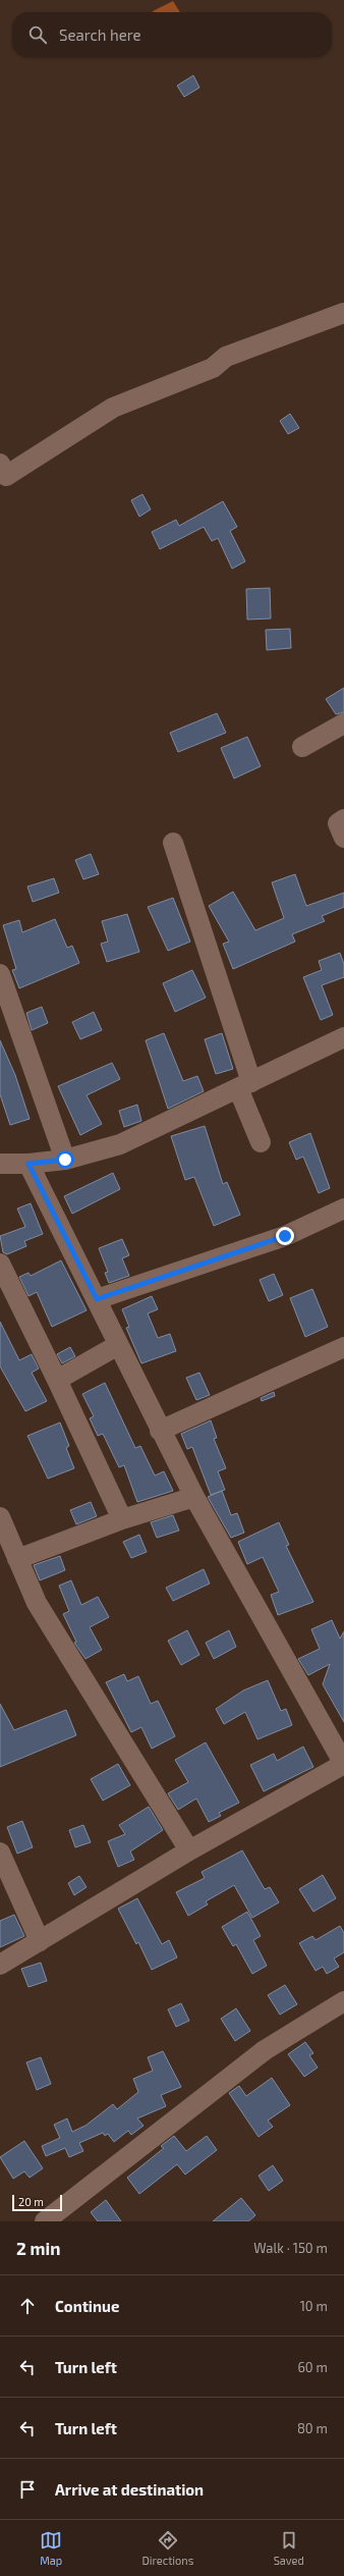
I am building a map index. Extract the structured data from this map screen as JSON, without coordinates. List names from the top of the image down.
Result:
{
  "scale_bar": "20 m",
  "page": {
    "search": "Search here",
    "scale": "20 m",
    "heading": ["2 min", "Walk · 150 m"],
    "list": [
      ["Continue", "10 m"],
      ["Turn left", "60 m"],
      ["Turn left", "80 m"],
      "Arrive at destination"
    ],
    "nav": ["Map", "Directions", "Saved"]
  }
}
